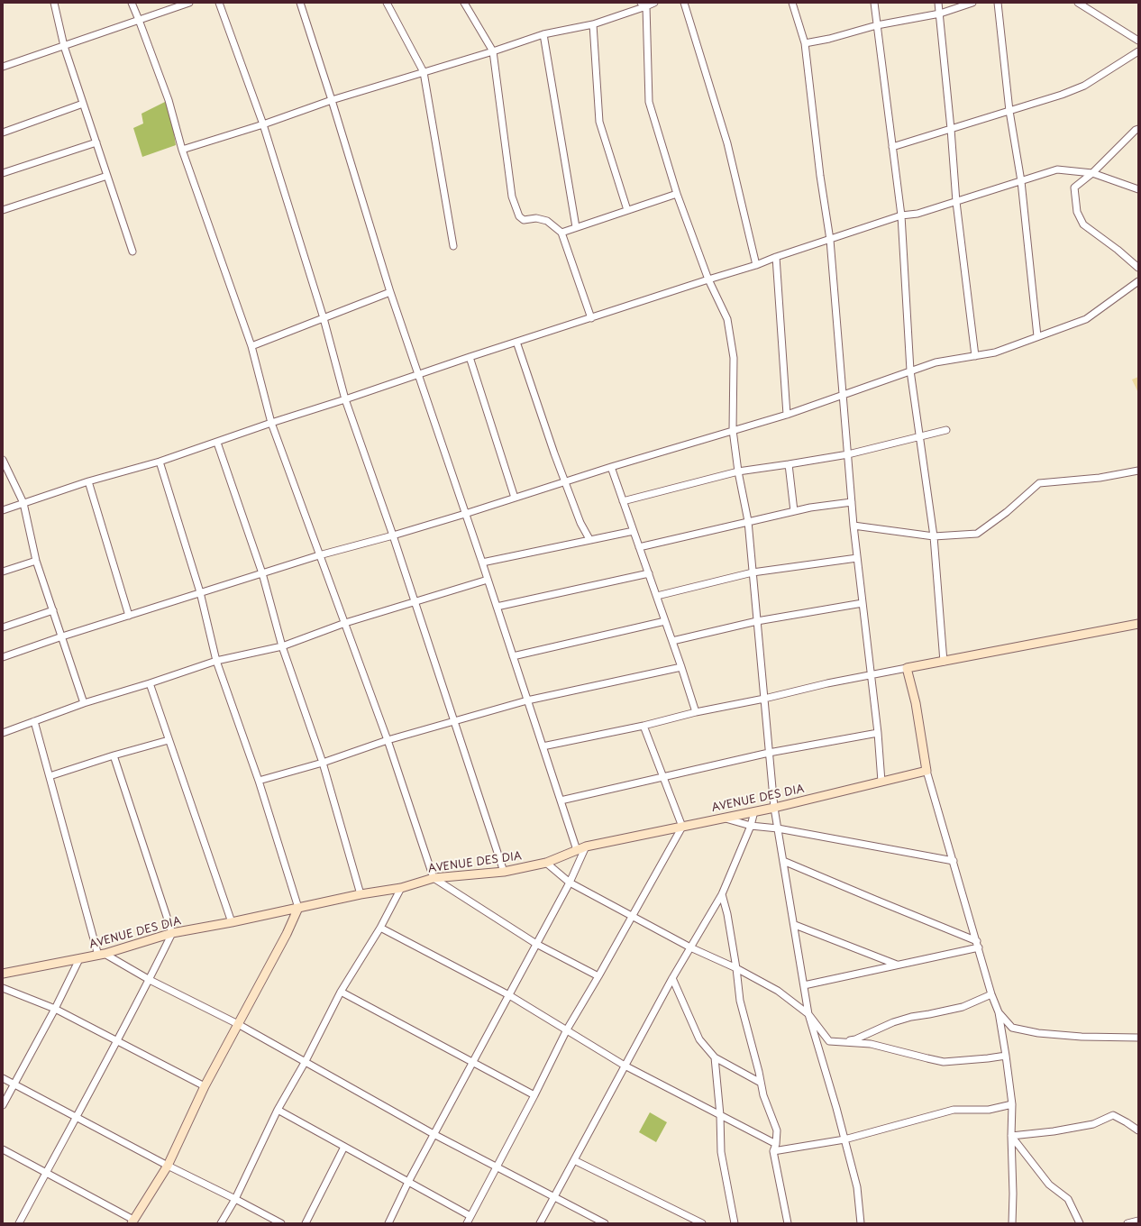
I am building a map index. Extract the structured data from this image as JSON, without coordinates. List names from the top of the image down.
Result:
{
  "streets": {
    "street": ["AVENUE DES DIA"]
  }
}
